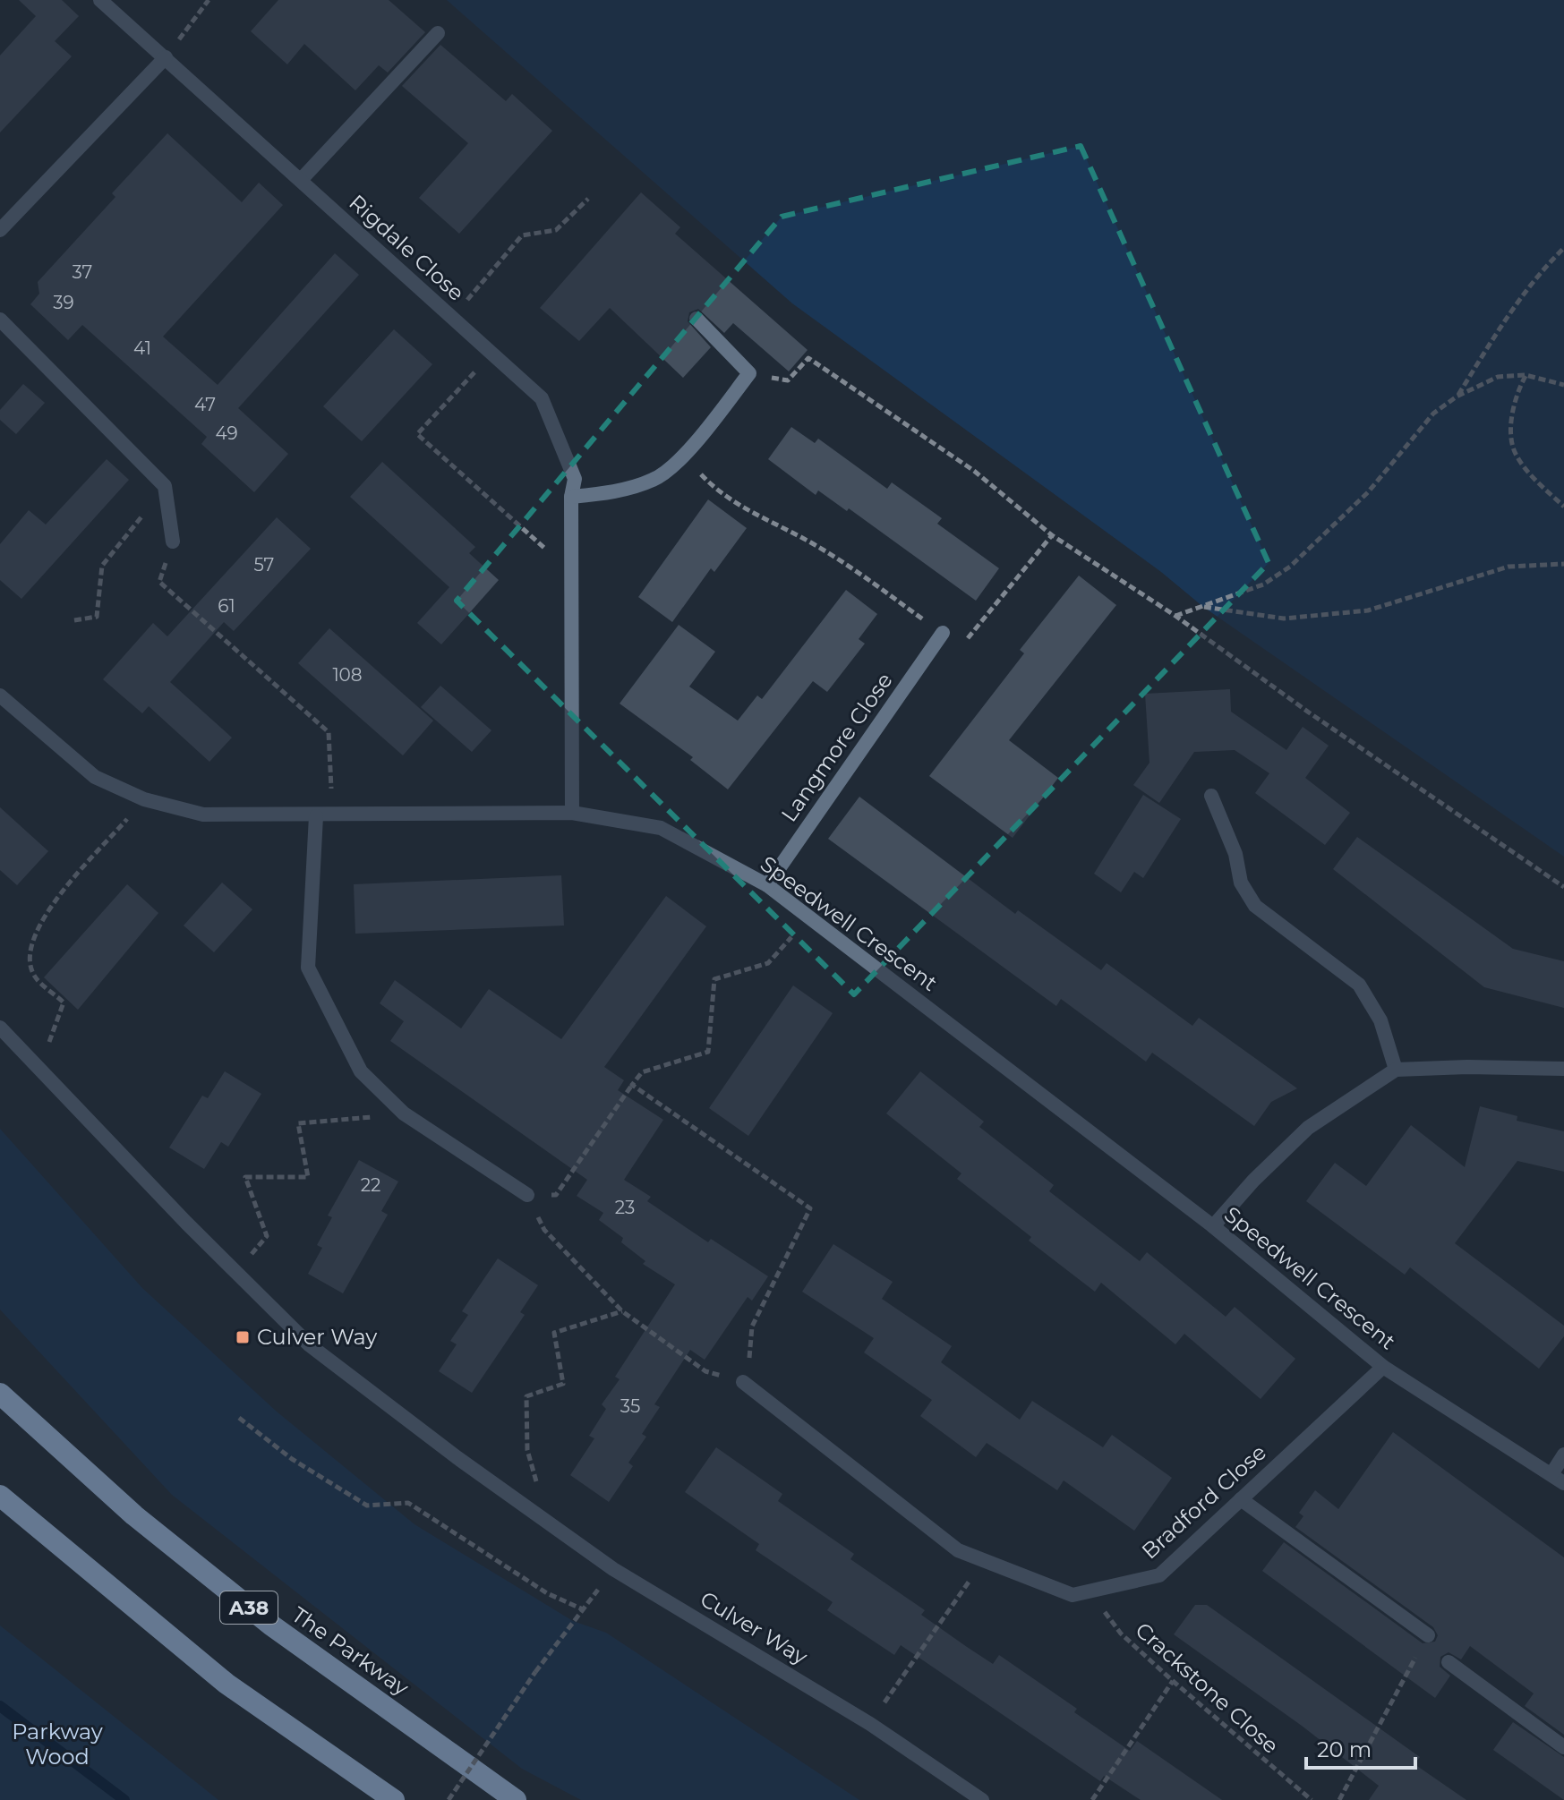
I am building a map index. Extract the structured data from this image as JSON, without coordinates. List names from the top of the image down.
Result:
{
  "streets": {
    "highway": ["A38", "The Parkway"],
    "street": [
      "Rigdale Close",
      "Langmore Close",
      "Speedwell Crescent",
      "Bradford Close",
      "Culver Way"
    ],
    "path": ["Crackstone Close"]
  },
  "crossings": [
    ["Rigdale Close", "Speedwell Crescent"],
    ["Langmore Close", "Speedwell Crescent"],
    ["Speedwell Crescent", "Bradford Close"],
    ["Bradford Close", "Crackstone Close"]
  ],
  "parks": ["Parkway Wood"],
  "places": {
    "transit": ["Culver Way"]
  },
  "house_numbers": [
    "37",
    "39",
    "41",
    "47",
    "49",
    "57",
    "61",
    "108",
    "22",
    "23",
    "35"
  ],
  "scale_bar": "20 m"
}
